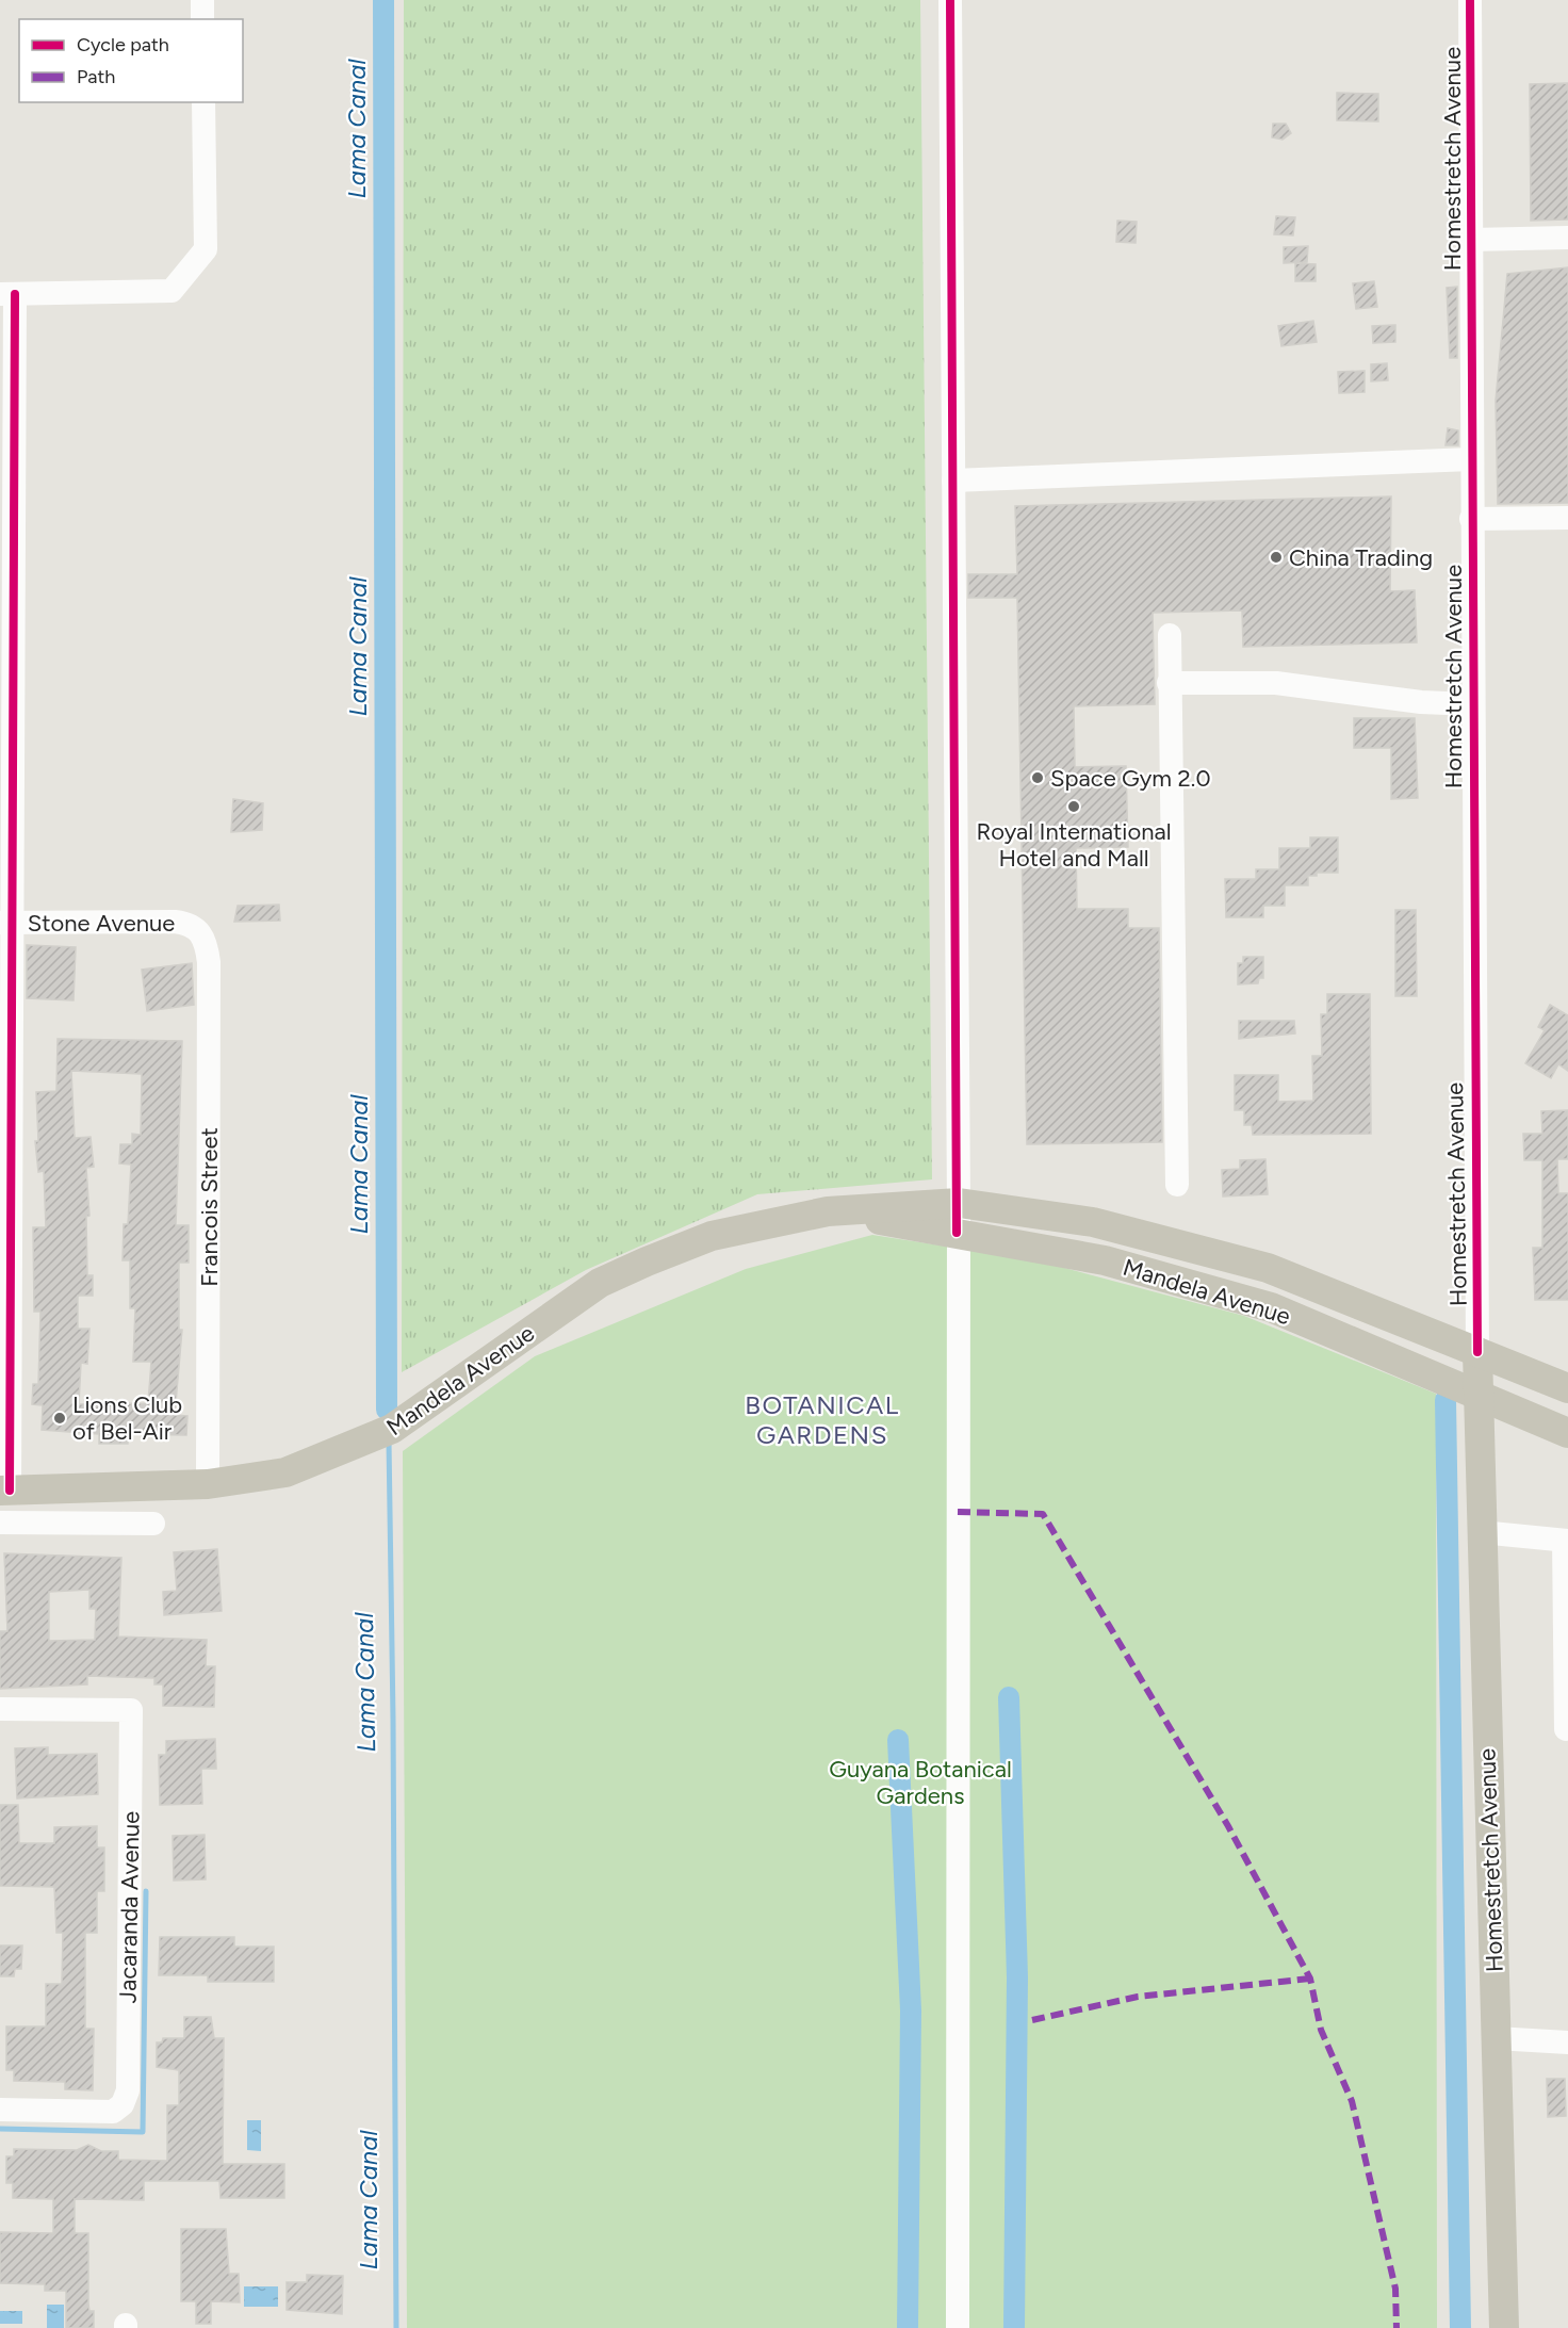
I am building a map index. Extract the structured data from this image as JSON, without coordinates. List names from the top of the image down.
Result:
{
  "streets": {
    "main road": ["Homestretch Avenue", "Mandela Avenue"],
    "street": ["Stone Avenue", "Francois Street", "Jacaranda Avenue"]
  },
  "crossings": [
    ["Homestretch Avenue", "Mandela Avenue"],
    ["Stone Avenue", "Francois Street"],
    ["Francois Street", "Mandela Avenue"]
  ],
  "districts": ["BOTANICAL GARDENS"],
  "water": ["Lama Canal"],
  "parks": ["Guyana Botanical Gardens"],
  "places": [
    "China Trading",
    "Space Gym 2.0",
    "Royal International Hotel and Mall",
    "Lions Club of Bel-Air"
  ],
  "legend": ["Cycle path", "Path"]
}
